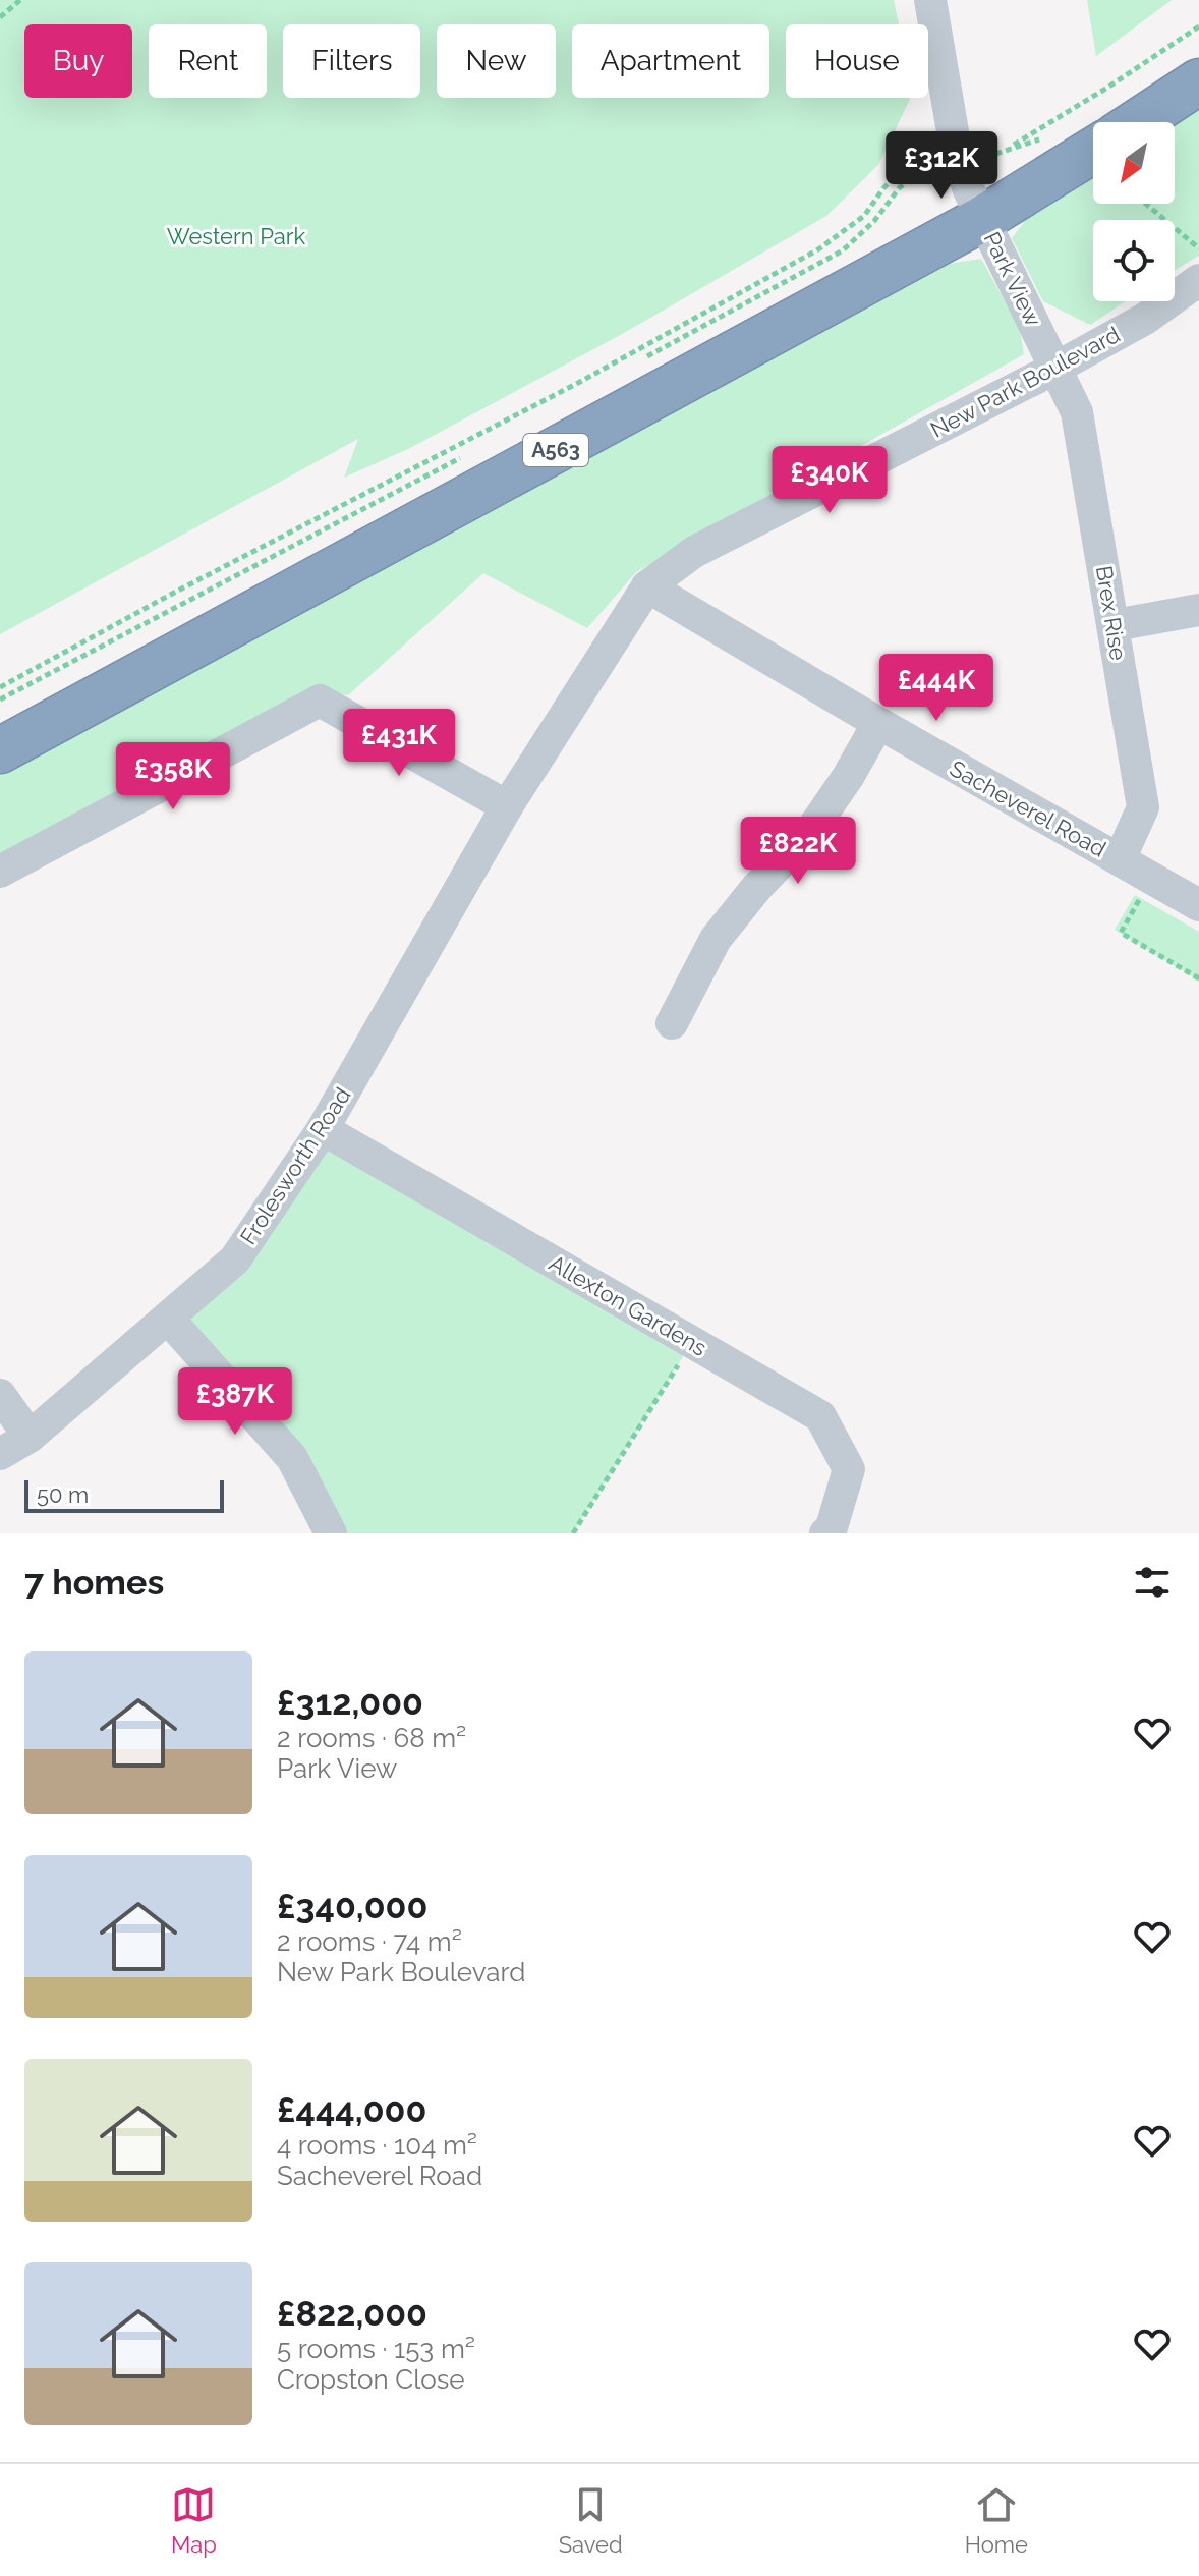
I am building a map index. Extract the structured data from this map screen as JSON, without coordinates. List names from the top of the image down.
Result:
{
  "streets": {
    "highway": ["A563"],
    "street": [
      "Park View",
      "New Park Boulevard",
      "Brex Rise",
      "Sacheverel Road",
      "Frolesworth Road",
      "Allexton Gardens"
    ]
  },
  "crossings": [
    ["Park View", "New Park Boulevard"],
    ["Park View", "A563"],
    ["Park View", "Brex Rise"],
    ["New Park Boulevard", "Brex Rise"],
    ["New Park Boulevard", "Sacheverel Road"],
    ["New Park Boulevard", "Frolesworth Road"],
    ["Brex Rise", "Sacheverel Road"],
    ["Frolesworth Road", "Allexton Gardens"]
  ],
  "parks": ["Western Park"],
  "scale_bar": "50 m",
  "north": "bottom left",
  "page": {
    "chip": [
      "Buy",
      "Rent",
      "Filters",
      "New",
      "Apartment",
      "House"
    ],
    "price": [
      "£312K",
      "£340K",
      "£444K",
      "£431K",
      "£358K",
      "£822K",
      "£387K"
    ],
    "scale": "50 m",
    "heading": "7 homes",
    "list": [
      {
        "name": "£312,000",
        "note": "2 rooms · 68 m² · Park View"
      },
      {
        "name": "£340,000",
        "note": "2 rooms · 74 m² · New Park Boulevard"
      },
      {
        "name": "£444,000",
        "note": "4 rooms · 104 m² · Sacheverel Road"
      },
      {
        "name": "£822,000",
        "note": "5 rooms · 153 m² · Cropston Close"
      }
    ],
    "tabs": ["Map", "Saved", "Home"]
  }
}
